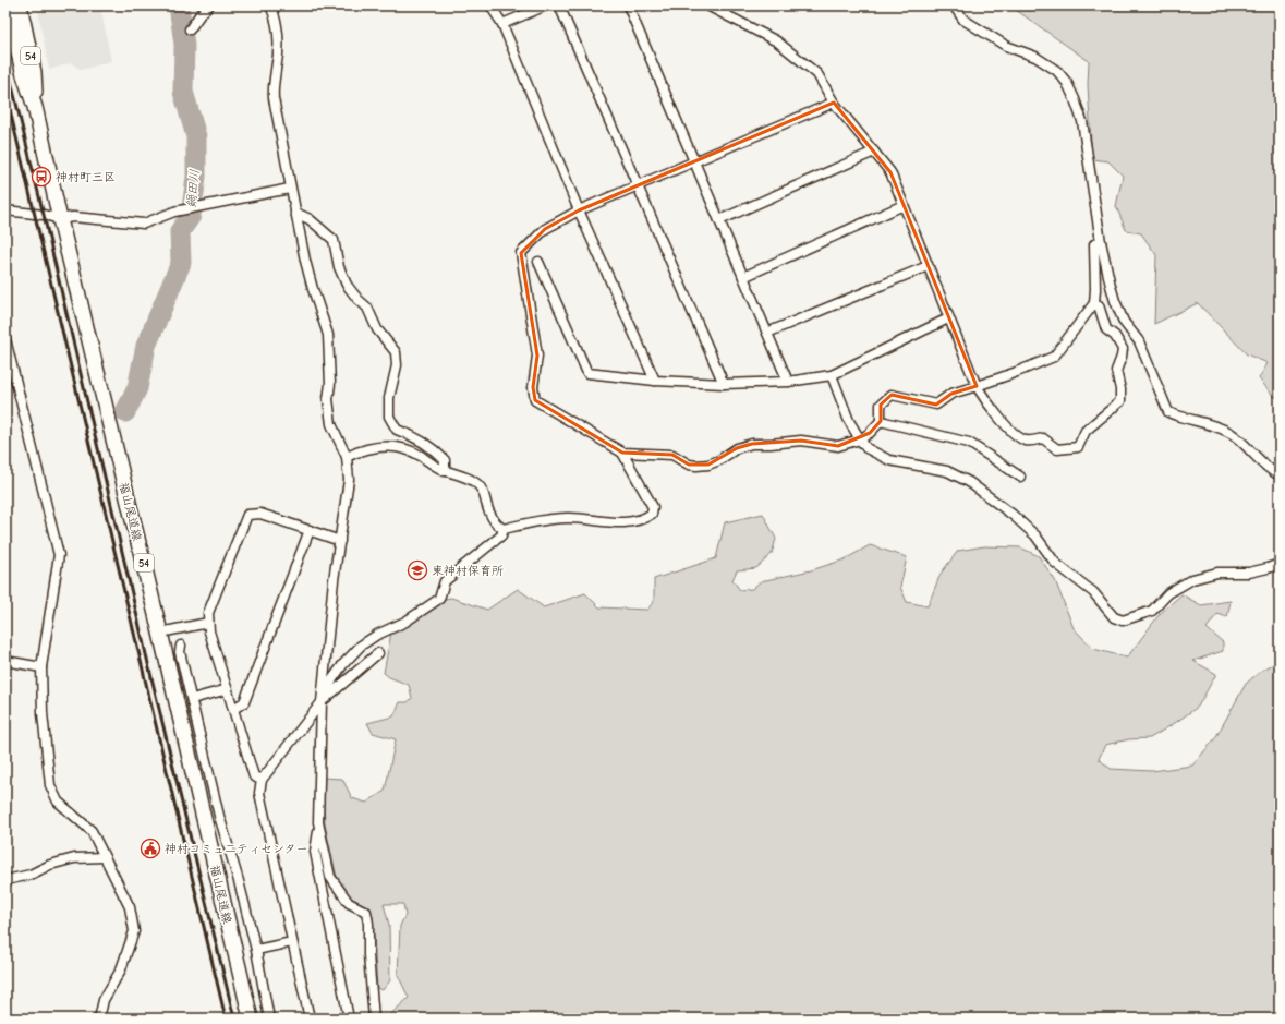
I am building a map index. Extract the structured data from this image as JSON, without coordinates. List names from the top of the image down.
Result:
{
  "streets": {
    "main road": ["54", "福山尾道線"]
  },
  "water": ["鍋田川"],
  "places": {
    "bus stop": ["神村町三区"],
    "school or university": ["東神村保育所"],
    "public building": ["神村コミュ二ティセンター"]
  }
}
